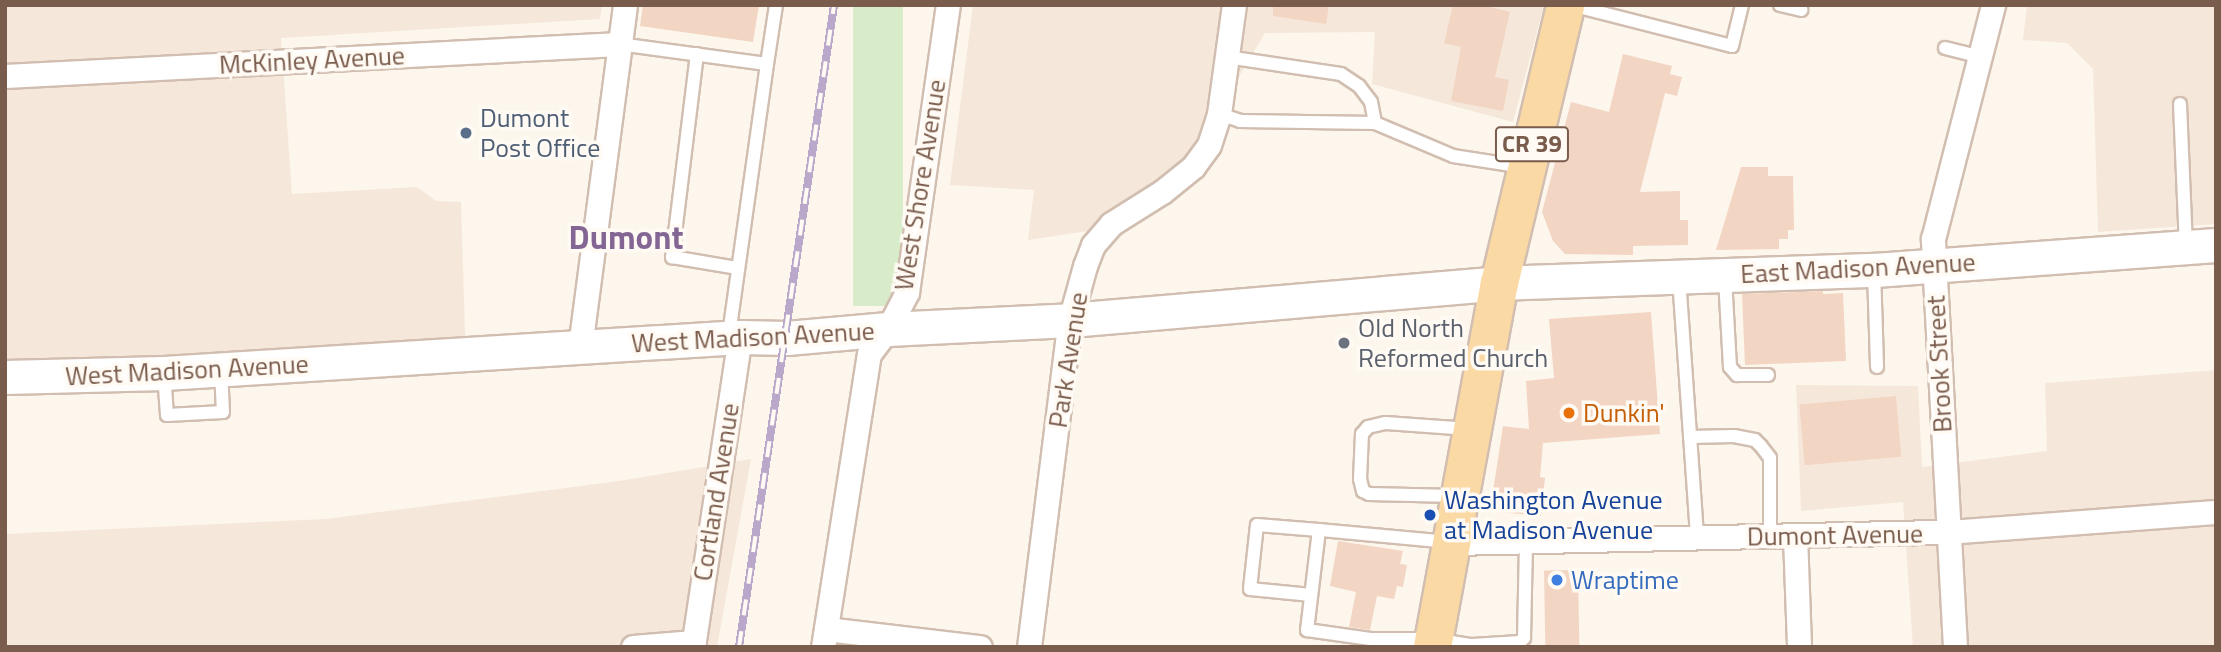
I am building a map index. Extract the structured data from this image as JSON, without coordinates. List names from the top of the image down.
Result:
{
  "streets": {
    "main road": ["CR 39", "East Madison Avenue", "West Madison Avenue"],
    "street": [
      "McKinley Avenue",
      "West Shore Avenue",
      "Park Avenue",
      "Brook Street",
      "Cortland Avenue",
      "Dumont Avenue"
    ]
  },
  "crossings": [
    ["CR 39", "East Madison Avenue"],
    ["CR 39", "West Madison Avenue"],
    ["CR 39", "Dumont Avenue"],
    ["West Shore Avenue", "West Madison Avenue"],
    ["East Madison Avenue", "West Madison Avenue"],
    ["East Madison Avenue", "Brook Street"],
    ["West Madison Avenue", "Park Avenue"],
    ["West Madison Avenue", "Cortland Avenue"],
    ["Brook Street", "Dumont Avenue"]
  ],
  "districts": ["Dumont"],
  "places": [
    "Dumont Post Office",
    "Old North Reformed Church",
    "Dunkin'",
    "Washington Avenue at Madison Avenue",
    "Wraptime"
  ]
}
